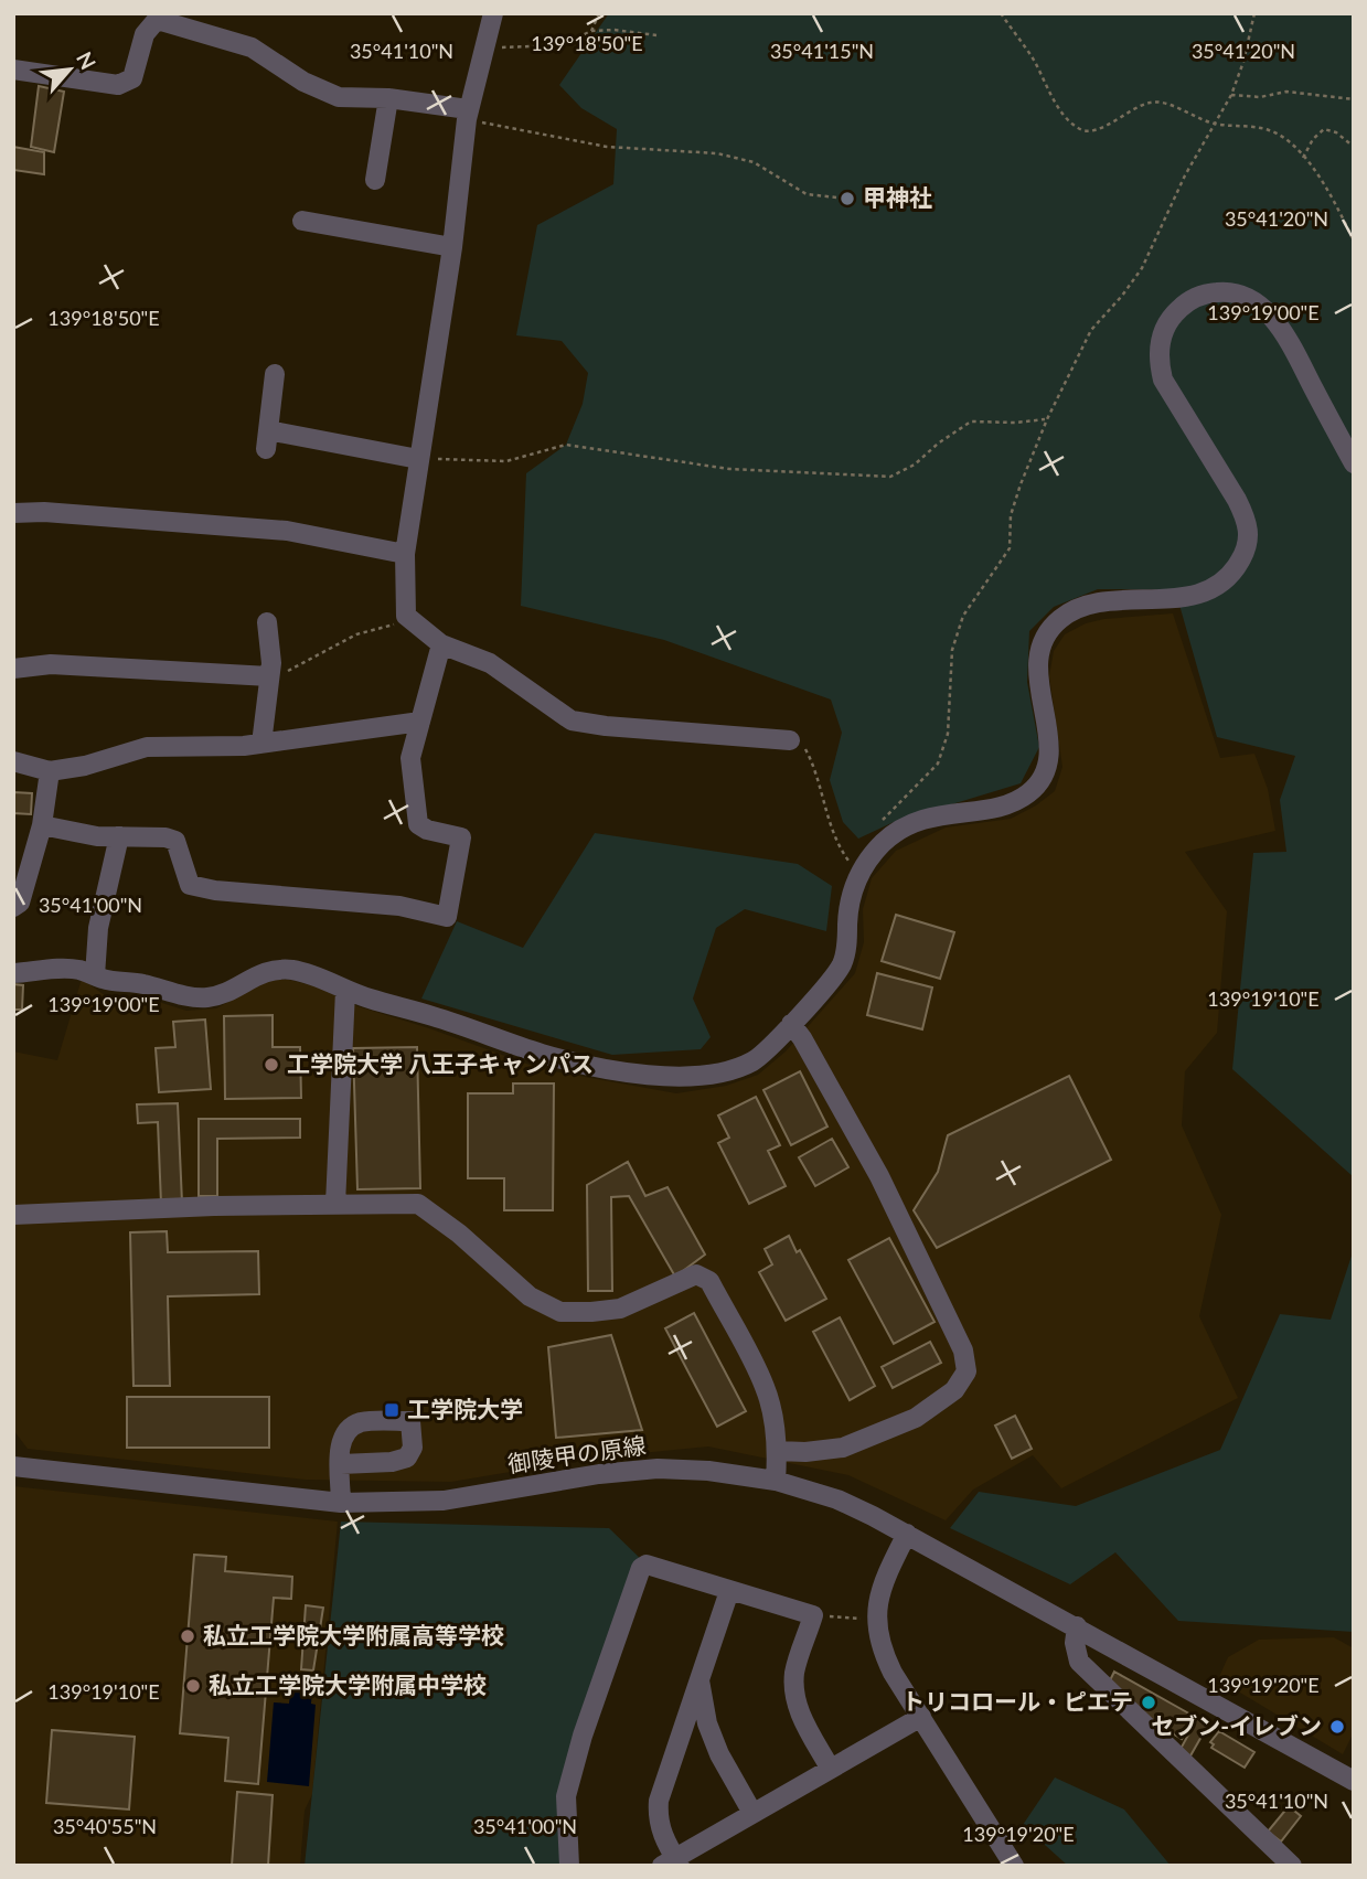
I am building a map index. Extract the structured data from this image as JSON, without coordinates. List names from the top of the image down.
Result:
{
  "streets": {
    "street": ["御陵甲の原線"]
  },
  "places": {
    "other": [
      "甲神社",
      "工学院大学 八王子キャンパス",
      "私立工学院大学附属高等学校",
      "私立工学院大学附属中学校",
      "トリコロール・ピエテ",
      "セブン-イレブン"
    ],
    "transit": ["工学院大学"]
  },
  "north": "top right",
  "coordinates": [
    "139°18'50\"E",
    "35°41'10\"N",
    "35°41'15\"N",
    "35°41'20\"N",
    "139°19'00\"E",
    "35°41'00\"N",
    "139°19'10\"E",
    "139°19'20\"E",
    "35°40'55\"N"
  ]
}
